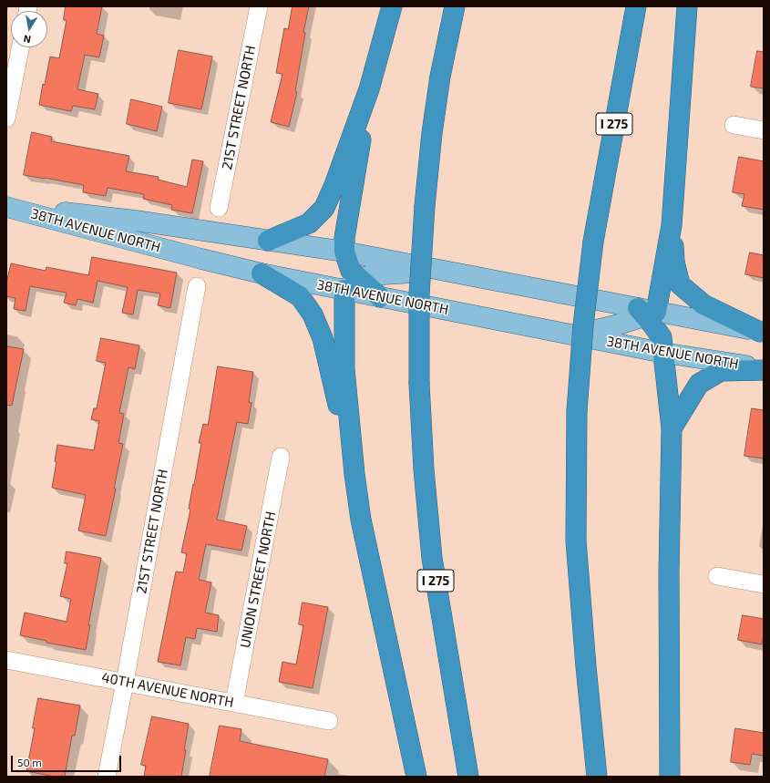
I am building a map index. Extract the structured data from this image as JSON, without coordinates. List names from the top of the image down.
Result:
{
  "streets": {
    "highway": ["I 275"],
    "main road": ["38TH AVENUE NORTH"],
    "street": ["21ST STREET NORTH", "UNION STREET NORTH", "40TH AVENUE NORTH"]
  },
  "crossings": [
    ["21ST STREET NORTH", "40TH AVENUE NORTH"],
    ["UNION STREET NORTH", "40TH AVENUE NORTH"]
  ],
  "scale_bar": "50 m",
  "north": "bottom"
}
